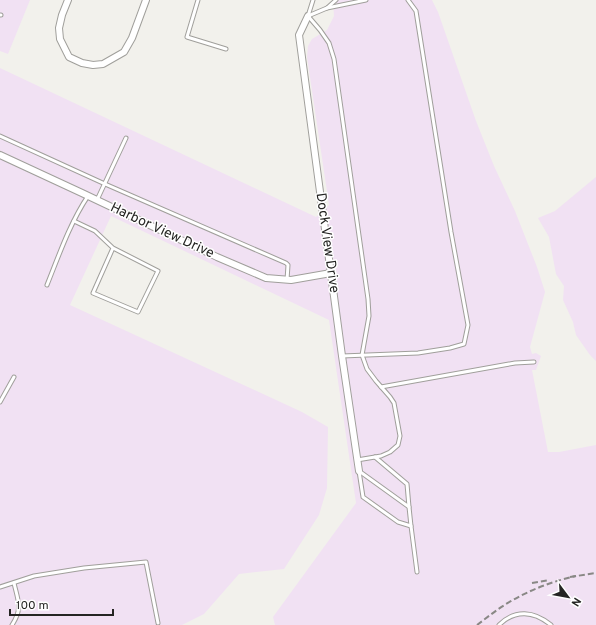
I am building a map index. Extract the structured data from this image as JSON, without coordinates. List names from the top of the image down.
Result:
{
  "streets": {
    "street": ["Harbor View Drive", "Dock View Drive"]
  },
  "crossings": [
    ["Harbor View Drive", "Dock View Drive"]
  ],
  "scale_bar": "100 m",
  "north": "bottom right"
}
